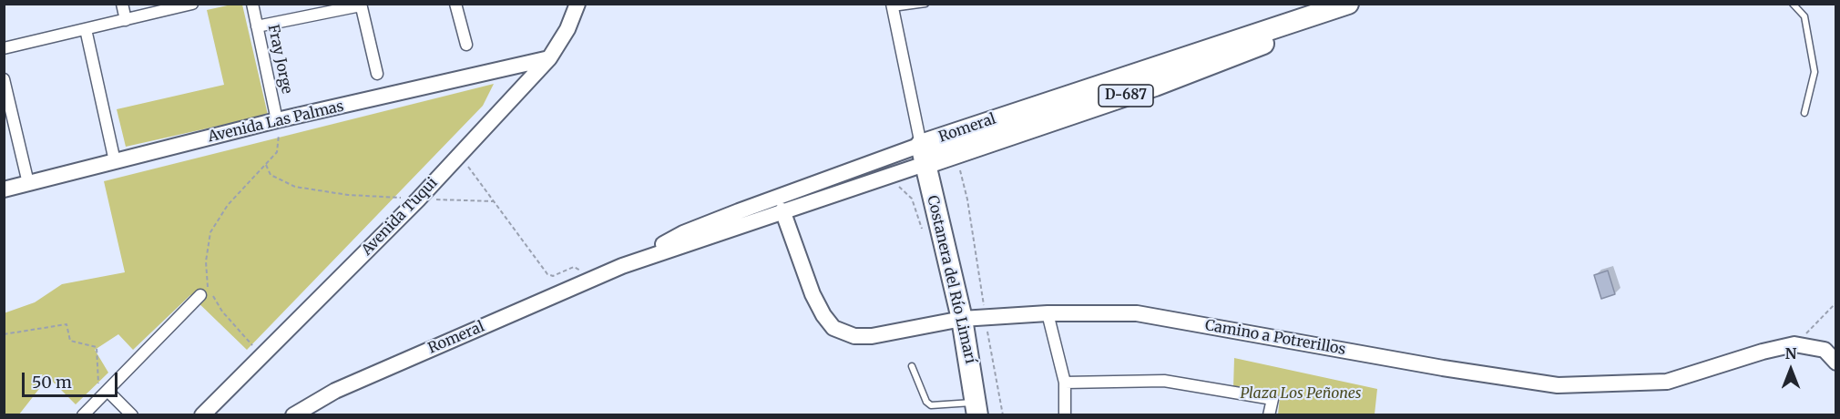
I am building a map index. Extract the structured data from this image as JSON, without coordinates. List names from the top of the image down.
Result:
{
  "streets": {
    "highway": ["D-687", "Romeral", "Costanera del Río Limarí"],
    "street": [
      "Fray Jorge",
      "Avenida Las Palmas",
      "Avenida Tuqui",
      "Camino a Potrerillos"
    ]
  },
  "crossings": [
    ["Fray Jorge", "Avenida Las Palmas"],
    ["Avenida Las Palmas", "Avenida Tuqui"],
    ["Romeral", "Costanera del Río Limarí"],
    ["Romeral", "Camino a Potrerillos"],
    ["Costanera del Río Limarí", "Camino a Potrerillos"]
  ],
  "parks": ["Plaza Los Peñones"],
  "scale_bar": "50 m",
  "north": "top"
}
